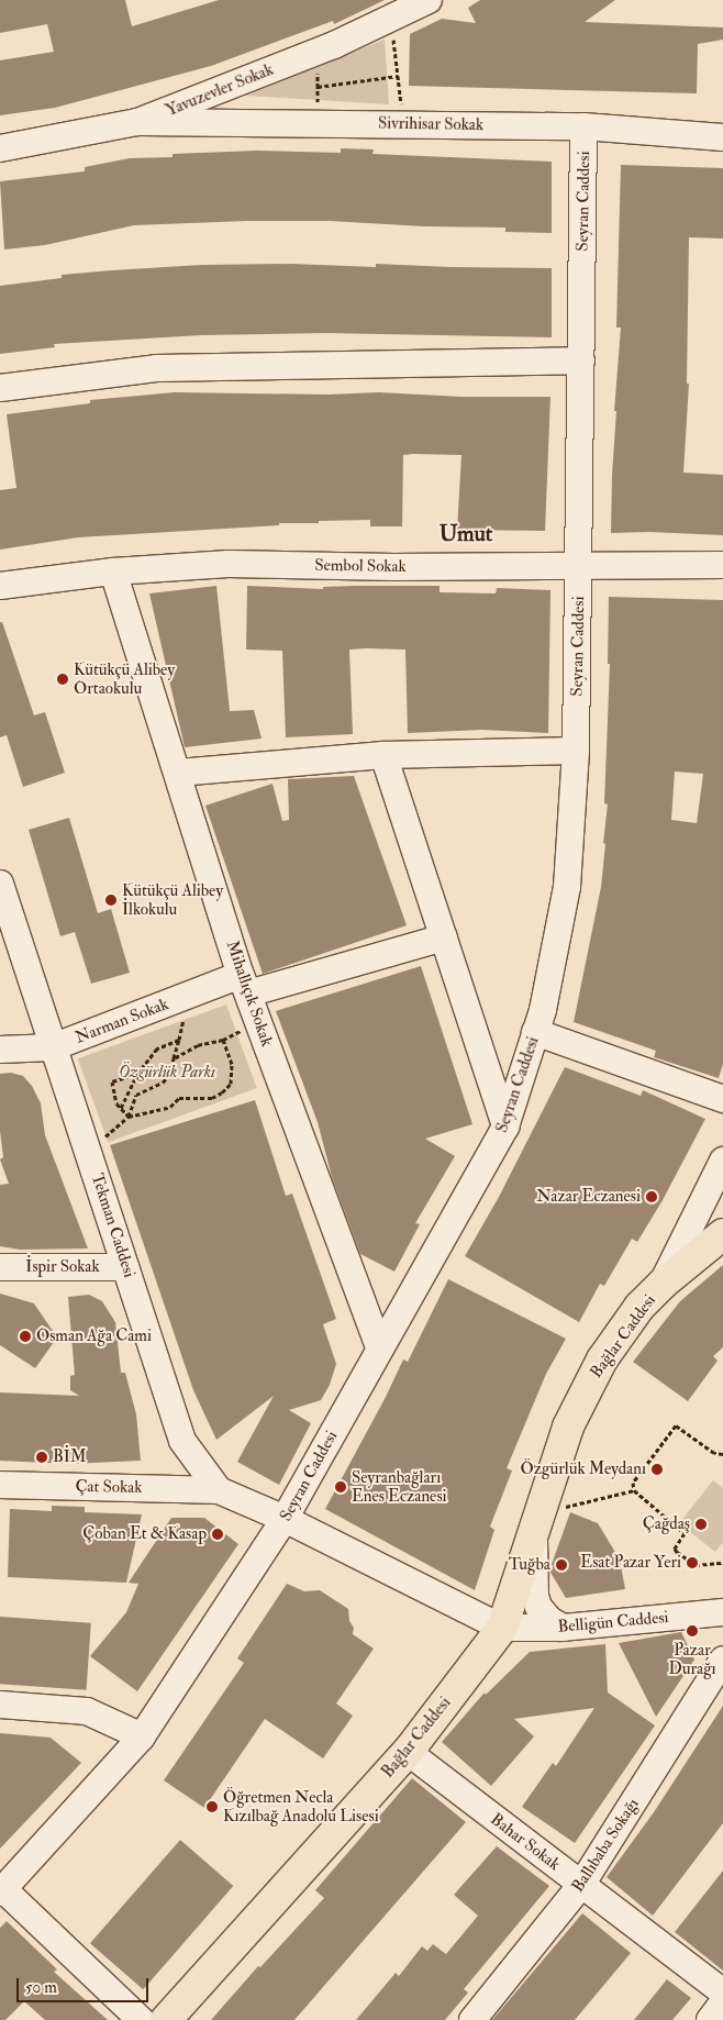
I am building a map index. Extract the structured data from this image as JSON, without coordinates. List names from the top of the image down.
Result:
{
  "streets": {
    "main road": ["Bağlar Caddesi"],
    "street": [
      "Yavuzevler Sokak",
      "Sivrihisar Sokak",
      "Seyran Caddesi",
      "Sembol Sokak",
      "Mihallıçık Sokak",
      "Narman Sokak",
      "Tekman Caddesi",
      "İspir Sokak",
      "Çat Sokak",
      "Belligün Caddesi",
      "Bahar Sokak",
      "Ballıbaba Sokağı"
    ]
  },
  "crossings": [
    ["Yavuzevler Sokak", "Sivrihisar Sokak"],
    ["Sivrihisar Sokak", "Seyran Caddesi"],
    ["Seyran Caddesi", "Sembol Sokak"],
    ["Seyran Caddesi", "Mihallıçık Sokak"],
    ["Sembol Sokak", "Mihallıçık Sokak"],
    ["Mihallıçık Sokak", "Narman Sokak"],
    ["Narman Sokak", "Tekman Caddesi"],
    ["Tekman Caddesi", "İspir Sokak"],
    ["Tekman Caddesi", "Çat Sokak"],
    ["Bağlar Caddesi", "Belligün Caddesi"],
    ["Bağlar Caddesi", "Bahar Sokak"],
    ["Bahar Sokak", "Ballıbaba Sokağı"]
  ],
  "districts": ["Umut"],
  "parks": ["Özgürlük Parkı"],
  "places": [
    "Kütükçü Alibey Ortaokulu",
    "Kütükçü Alibey İlkokulu",
    "Nazar Eczanesi",
    "Osman Ağa Cami",
    "BİM",
    "Özgürlük Meydanı",
    "Seyranbağları Enes Eczanesi",
    "Çağdaş",
    "Çoban Et & Kasap",
    "Esat Pazar Yeri",
    "Tuğba",
    "Pazar Durağı",
    "Öğretmen Necla Kızılbağ Anadolu Lisesi"
  ],
  "scale_bar": "50 m"
}
